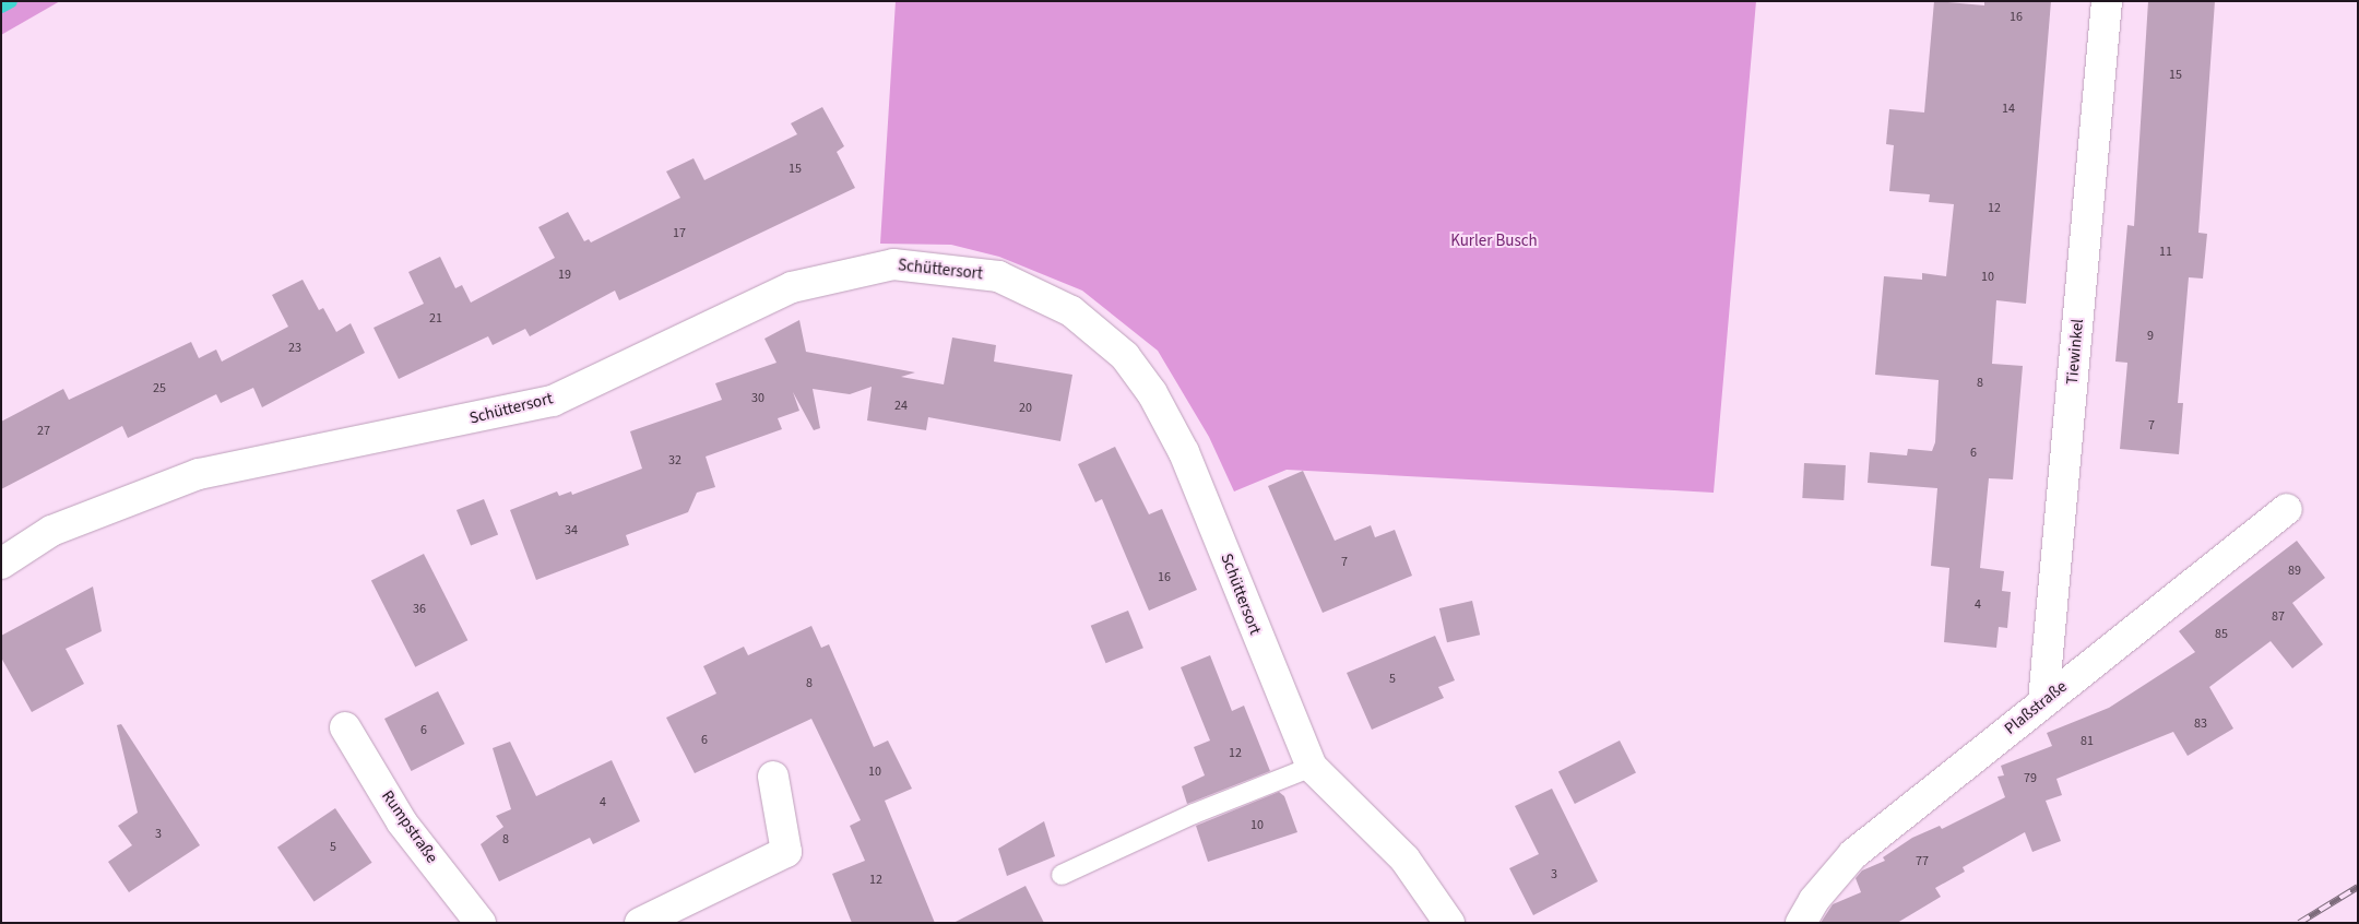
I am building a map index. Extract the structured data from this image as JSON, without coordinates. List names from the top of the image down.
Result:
{
  "streets": {
    "street": [
      "Schüttersort",
      "Tiewinkel",
      "Plaßstraße",
      "Rumpstraße"
    ]
  },
  "crossings": [
    ["Tiewinkel", "Plaßstraße"]
  ],
  "parks": ["Kurler Busch"],
  "house_numbers": [
    "16",
    "15",
    "14",
    "15",
    "12",
    "17",
    "11",
    "19",
    "10",
    "21",
    "9",
    "23",
    "8",
    "25",
    "30",
    "24",
    "20",
    "7",
    "27",
    "6",
    "32",
    "34",
    "7",
    "89",
    "16",
    "4",
    "36",
    "87",
    "85",
    "5",
    "8",
    "83",
    "6",
    "6",
    "81",
    "12",
    "10",
    "79",
    "4",
    "10",
    "3",
    "8",
    "5",
    "77",
    "3",
    "12"
  ]
}
